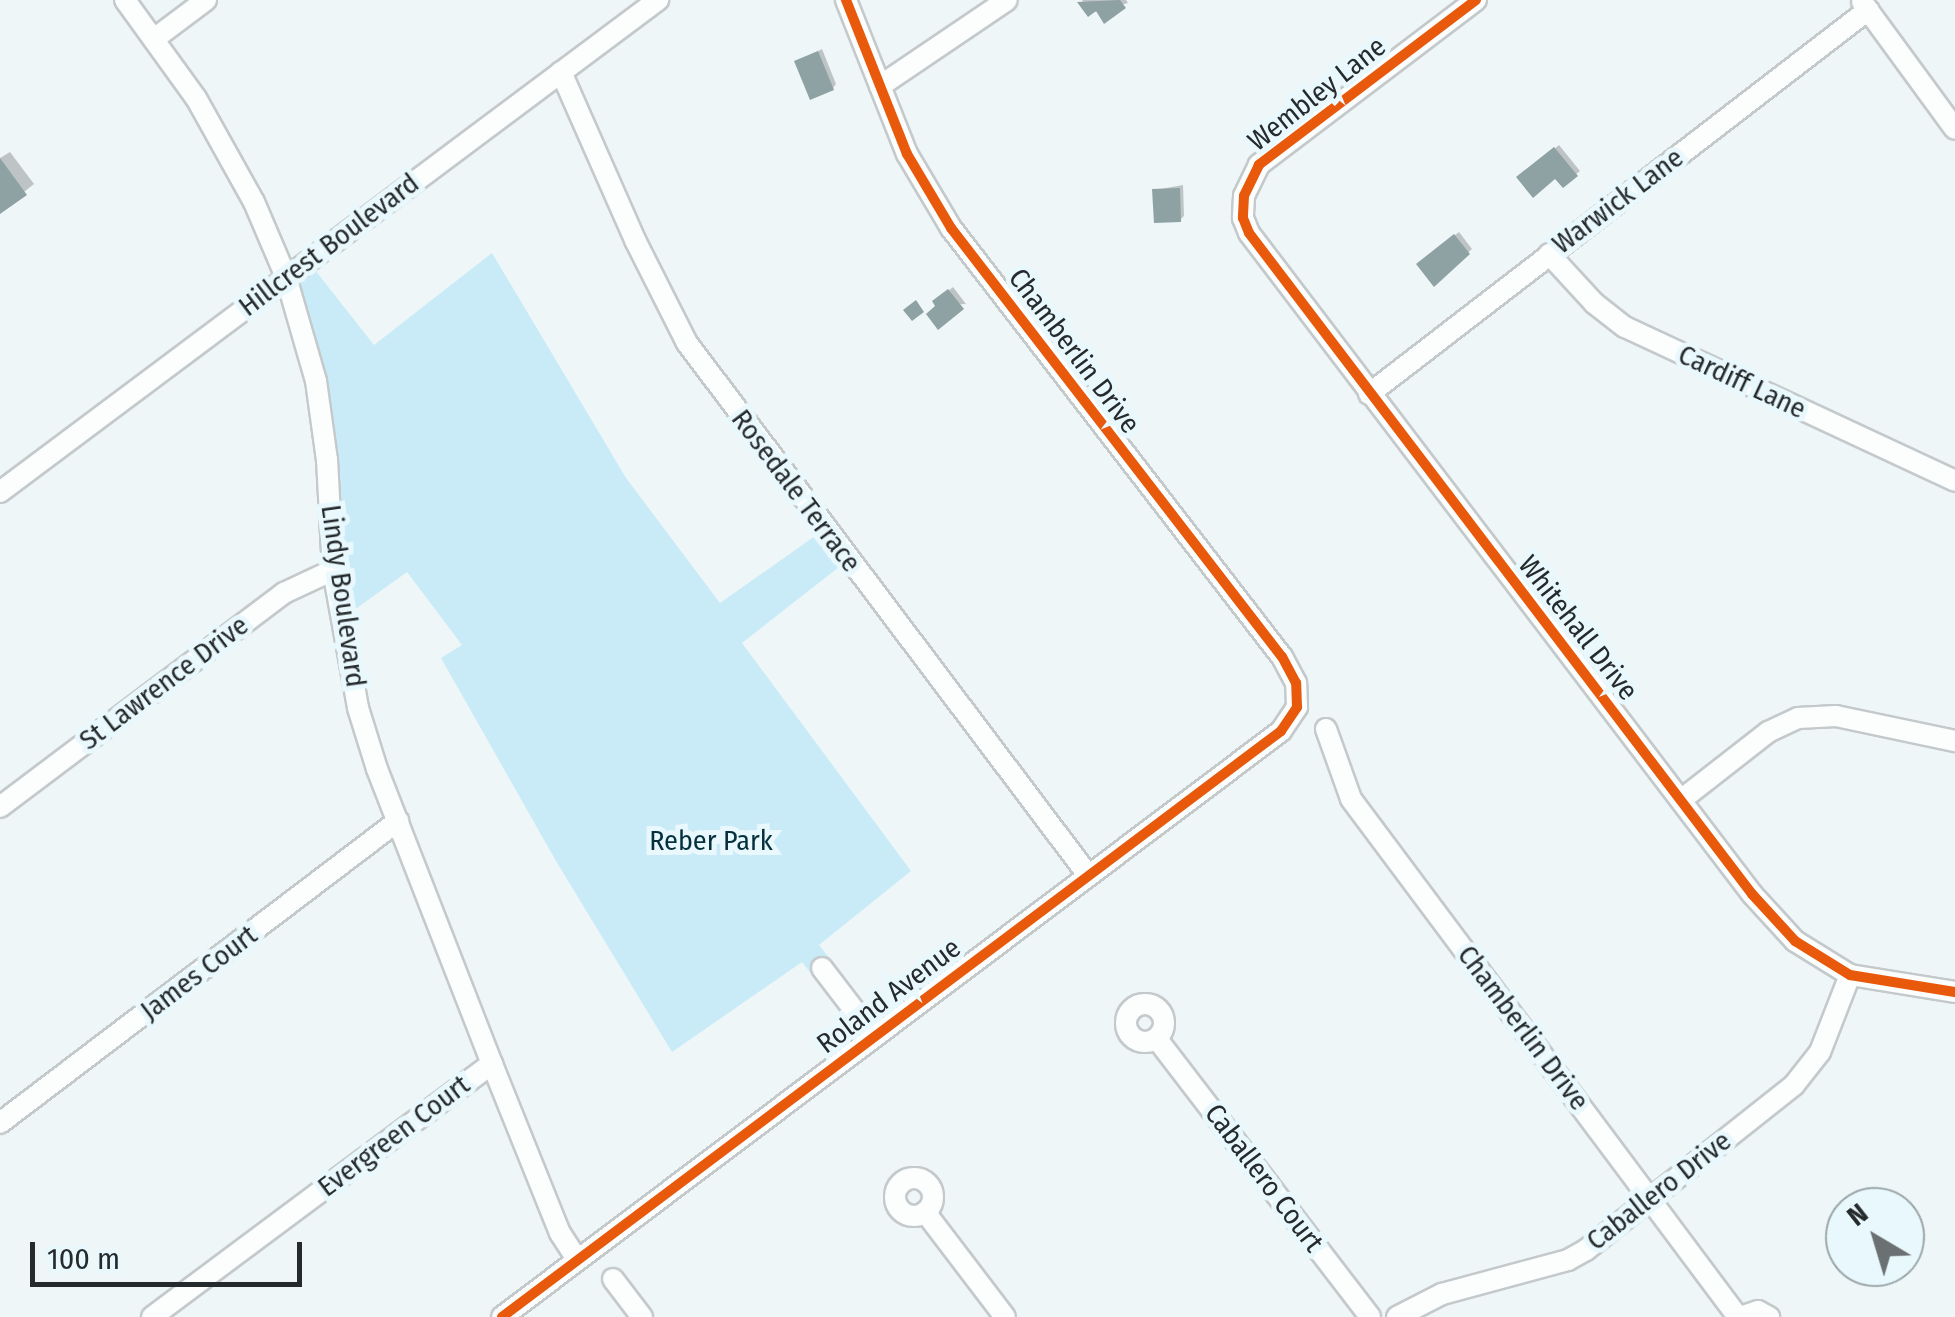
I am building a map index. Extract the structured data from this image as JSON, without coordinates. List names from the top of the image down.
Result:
{
  "streets": {
    "street": [
      "Wembley Lane",
      "Warwick Lane",
      "Hillcrest Boulevard",
      "Chamberlin Drive",
      "Cardiff Lane",
      "Rosedale Terrace",
      "Lindy Boulevard",
      "Whitehall Drive",
      "St Lawrence Drive",
      "James Court",
      "Roland Avenue",
      "Evergreen Court",
      "Caballero Court",
      "Caballero Drive"
    ]
  },
  "crossings": [
    ["Wembley Lane", "Whitehall Drive"],
    ["Warwick Lane", "Cardiff Lane"],
    ["Warwick Lane", "Whitehall Drive"],
    ["Hillcrest Boulevard", "Rosedale Terrace"],
    ["Hillcrest Boulevard", "Lindy Boulevard"],
    ["Chamberlin Drive", "Roland Avenue"],
    ["Chamberlin Drive", "Caballero Drive"],
    ["Rosedale Terrace", "Roland Avenue"],
    ["Lindy Boulevard", "St Lawrence Drive"],
    ["Lindy Boulevard", "James Court"],
    ["Lindy Boulevard", "Roland Avenue"],
    ["Lindy Boulevard", "Evergreen Court"],
    ["Whitehall Drive", "Caballero Drive"]
  ],
  "parks": ["Reber Park"],
  "scale_bar": "100 m",
  "north": "top left"
}
